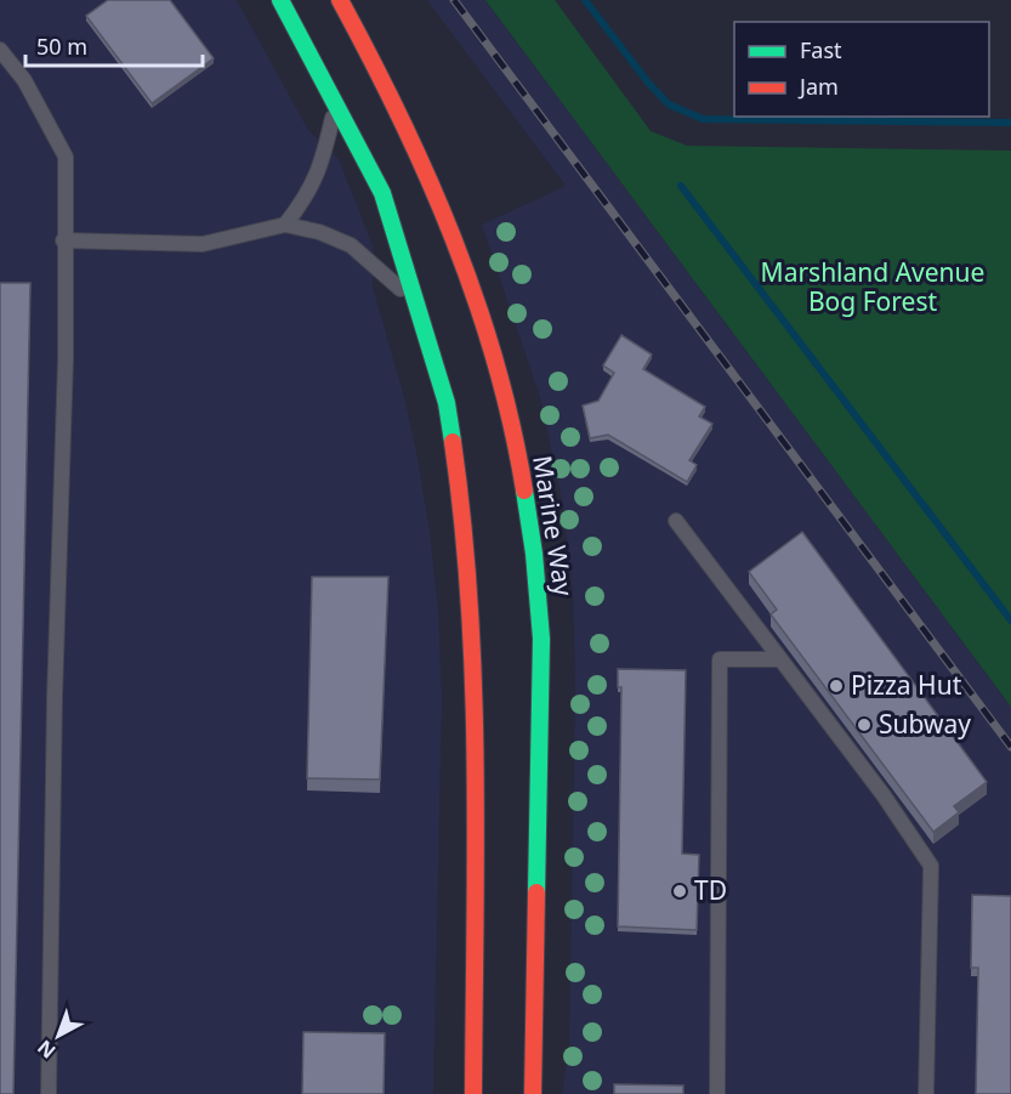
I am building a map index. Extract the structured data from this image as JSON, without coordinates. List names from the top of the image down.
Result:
{
  "streets": {
    "main road": ["Marine Way"]
  },
  "parks": ["Marshland Avenue Bog Forest"],
  "places": ["Pizza Hut", "Subway", "TD"],
  "legend": ["Fast", "Jam"],
  "scale_bar": "50 m",
  "north": "bottom left"
}
